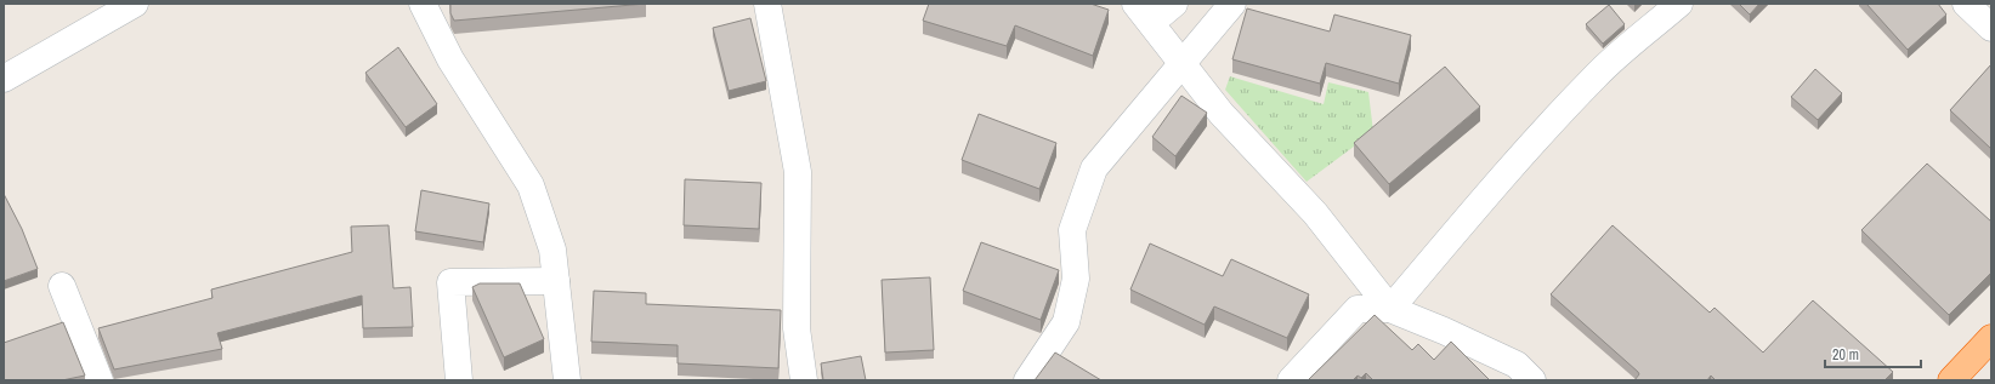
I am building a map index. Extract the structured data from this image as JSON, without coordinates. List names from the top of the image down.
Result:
{
  "scale_bar": "20 m"
}
